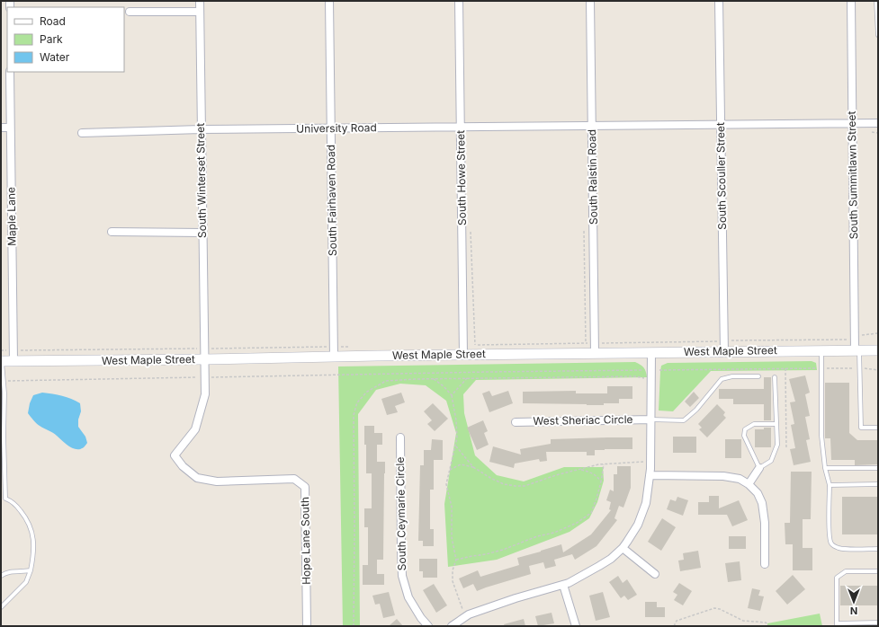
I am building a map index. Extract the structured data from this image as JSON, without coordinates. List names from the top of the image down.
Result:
{
  "streets": {
    "main road": ["West Maple Street"],
    "street": [
      "University Road",
      "South Summitlawn Street",
      "South Scouller Street",
      "South Ralstin Road",
      "South Howe Street",
      "South Winterset Street",
      "South Fairhaven Road",
      "Maple Lane",
      "West Sheriac Circle",
      "South Ceymarie Circle",
      "Hope Lane South"
    ]
  },
  "crossings": [
    ["University Road", "South Summitlawn Street"],
    ["University Road", "South Scouller Street"],
    ["University Road", "South Ralstin Road"],
    ["University Road", "South Howe Street"],
    ["University Road", "South Winterset Street"],
    ["University Road", "South Fairhaven Road"],
    ["South Summitlawn Street", "West Maple Street"],
    ["South Scouller Street", "West Maple Street"],
    ["South Ralstin Road", "West Maple Street"],
    ["South Howe Street", "West Maple Street"],
    ["South Winterset Street", "West Maple Street"],
    ["South Winterset Street", "Hope Lane South"],
    ["South Fairhaven Road", "West Maple Street"],
    ["Maple Lane", "West Maple Street"],
    ["West Maple Street", "Hope Lane South"]
  ],
  "legend": ["Road", "Park", "Water"],
  "north": "bottom"
}
